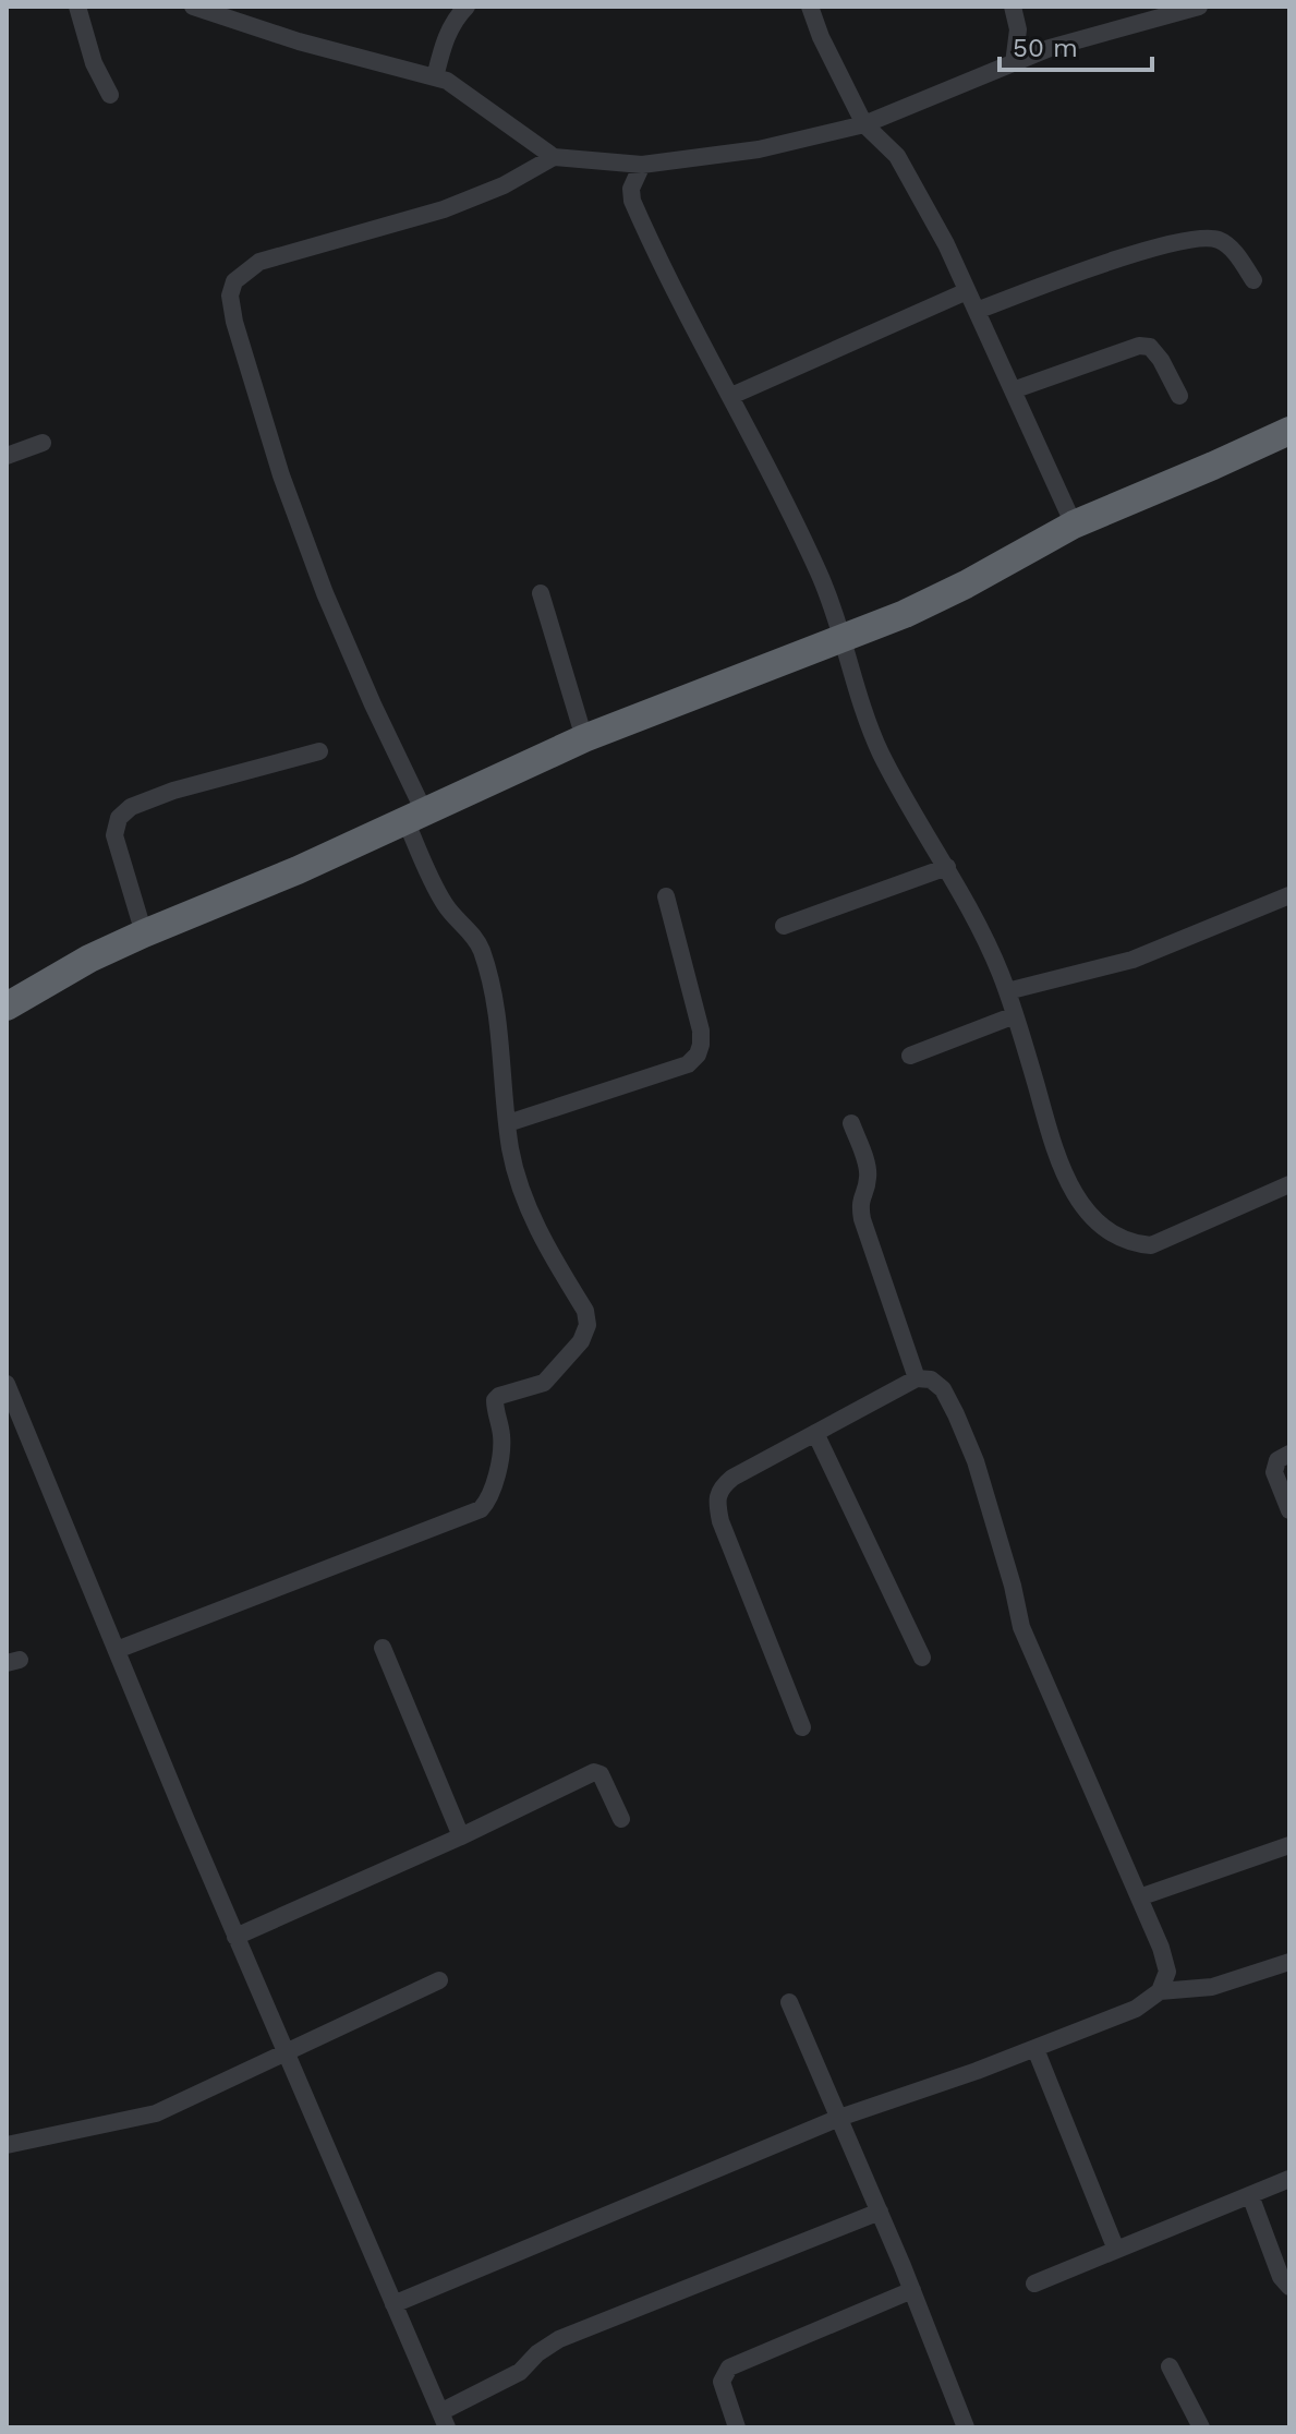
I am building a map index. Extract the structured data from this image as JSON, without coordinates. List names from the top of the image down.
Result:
{
  "scale_bar": "50 m"
}
